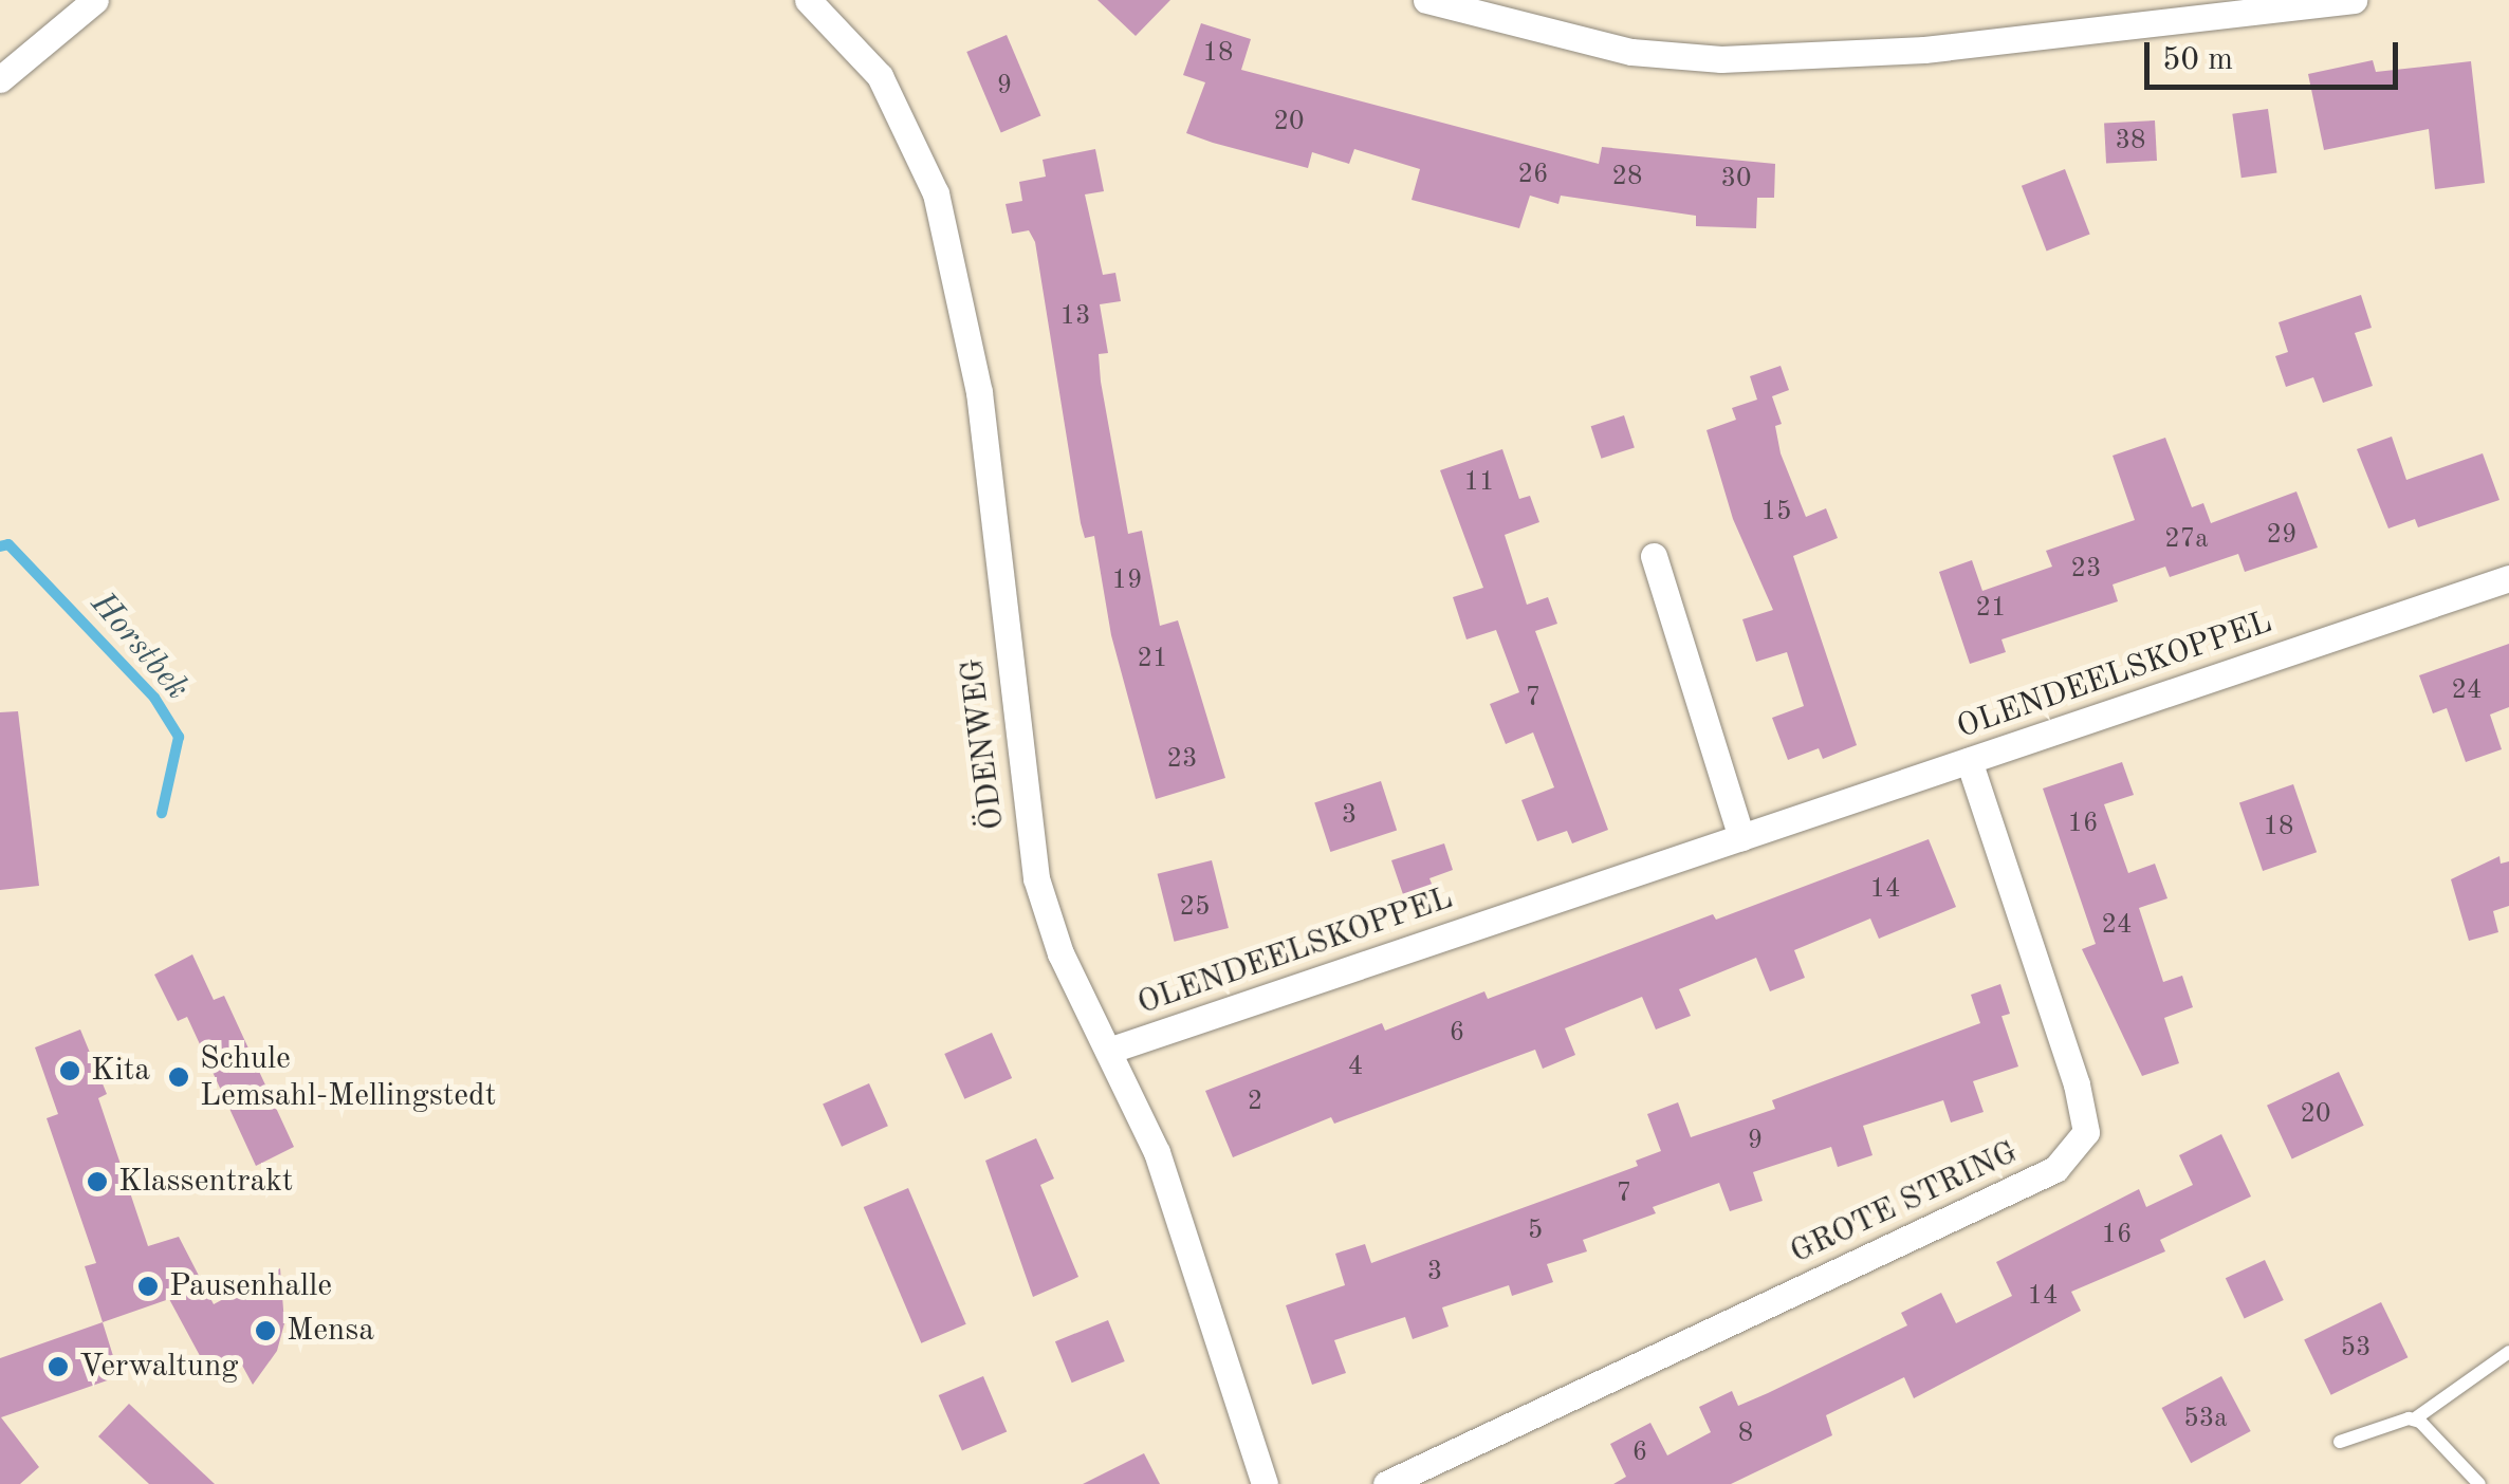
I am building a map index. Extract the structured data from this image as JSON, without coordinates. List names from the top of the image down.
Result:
{
  "streets": {
    "street": ["OLENDEELSKOPPEL", "ÖDENWEG", "GROTE STRING"]
  },
  "crossings": [
    ["OLENDEELSKOPPEL", "ÖDENWEG"],
    ["OLENDEELSKOPPEL", "GROTE STRING"]
  ],
  "water": ["Horstbek"],
  "places": [
    "Kita",
    "Schule Lemsahl-Mellingstedt",
    "Klassentrakt",
    "Pausenhalle",
    "Mensa",
    "Verwaltung"
  ],
  "house_numbers": [
    "18",
    "9",
    "20",
    "38",
    "26",
    "28",
    "30",
    "13",
    "11",
    "15",
    "29",
    "27a",
    "23",
    "19",
    "21",
    "21",
    "24",
    "7",
    "23",
    "3",
    "16",
    "18",
    "14",
    "25",
    "24",
    "6",
    "4",
    "2",
    "20",
    "9",
    "7",
    "5",
    "16",
    "3",
    "14",
    "53",
    "53a",
    "8",
    "6"
  ],
  "scale_bar": "50 m"
}
